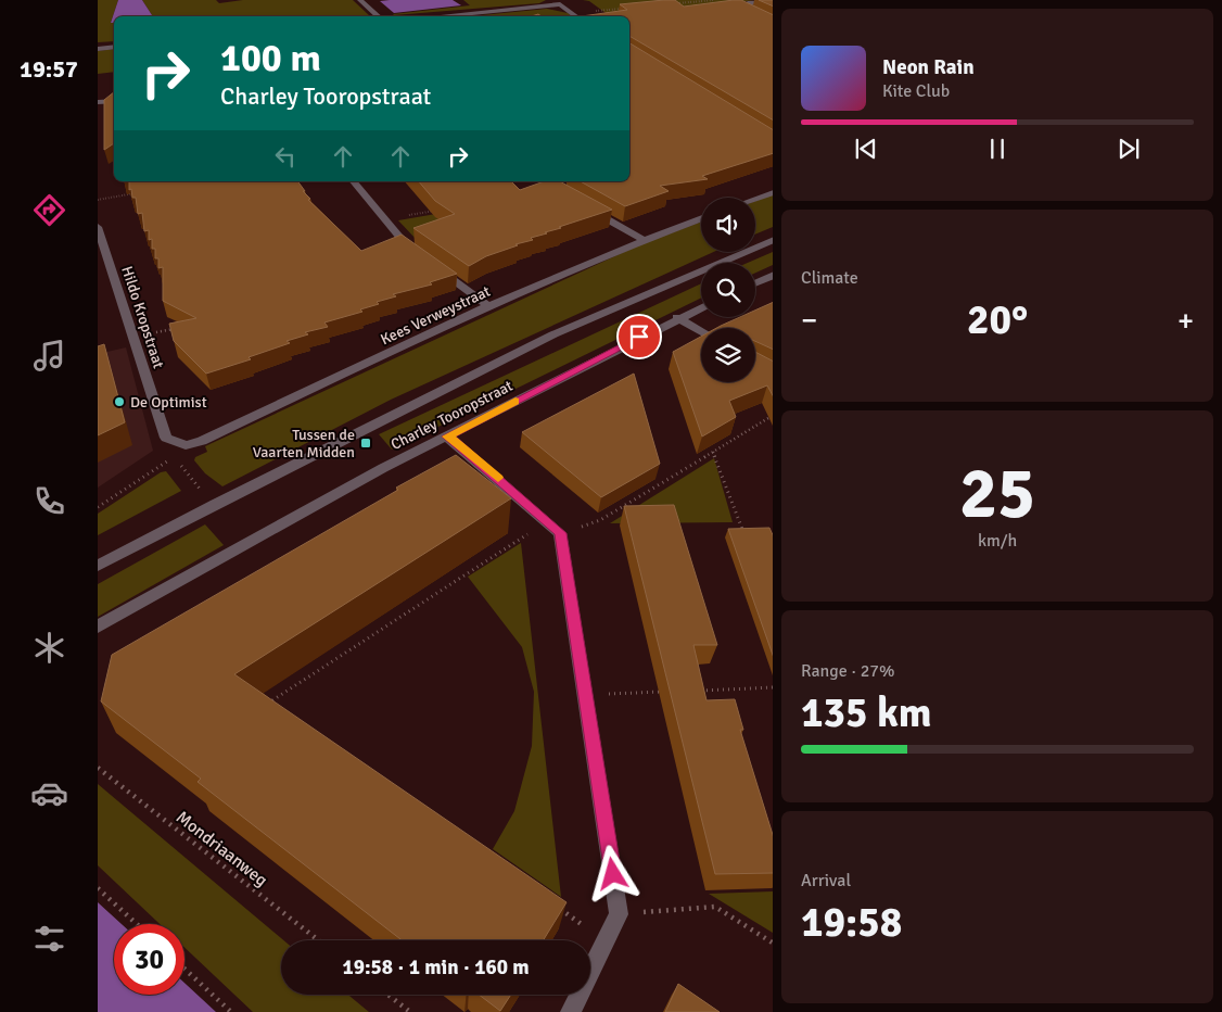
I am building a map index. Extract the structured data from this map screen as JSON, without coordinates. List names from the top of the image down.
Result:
{
  "streets": {
    "street": ["Kees Verweystraat", "Hildo Kropstraat", "Charley Tooropstraat"],
    "path": ["Mondriaanweg"]
  },
  "crossings": [
    ["Kees Verweystraat", "Hildo Kropstraat"]
  ],
  "places": {
    "other": ["De Optimist"],
    "transit": ["Tussen de Vaarten Midden"]
  },
  "page": {
    "tabs": "19:57",
    "turn": ["100 m", "Charley Tooropstraat"],
    "song": ["Neon Rain", "Kite Club"],
    "tile": [
      "Climate",
      ["25", "km/h"],
      ["Range · 27%", "135 km"],
      ["Arrival", "19:58"]
    ],
    "heat": ["−", "20°", "+"],
    "limit": "30",
    "trip": "19:58 · 1 min · 160 m"
  }
}
